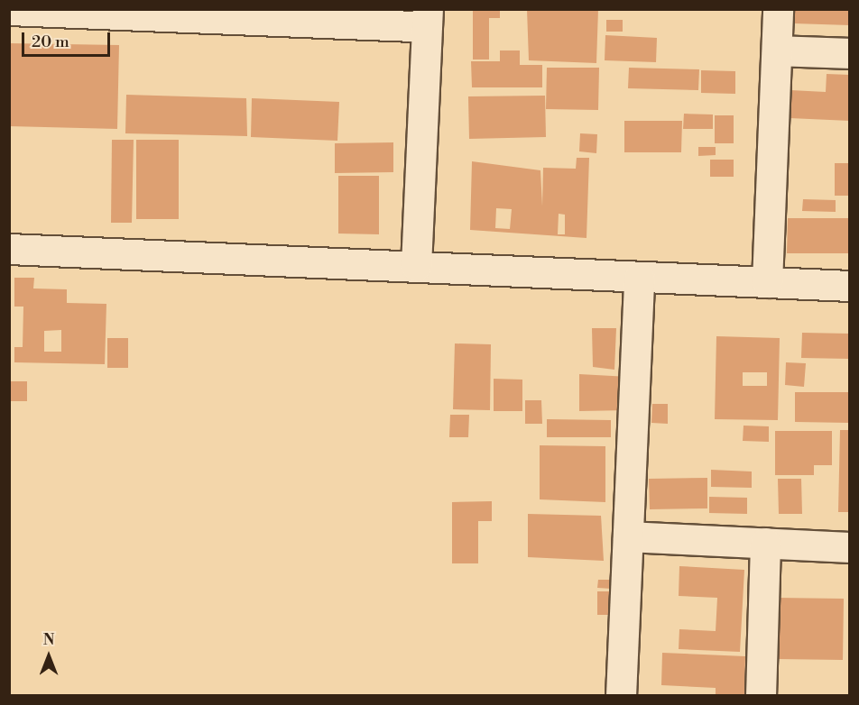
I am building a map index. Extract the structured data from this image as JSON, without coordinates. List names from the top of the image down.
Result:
{
  "scale_bar": "20 m",
  "north": "top"
}
